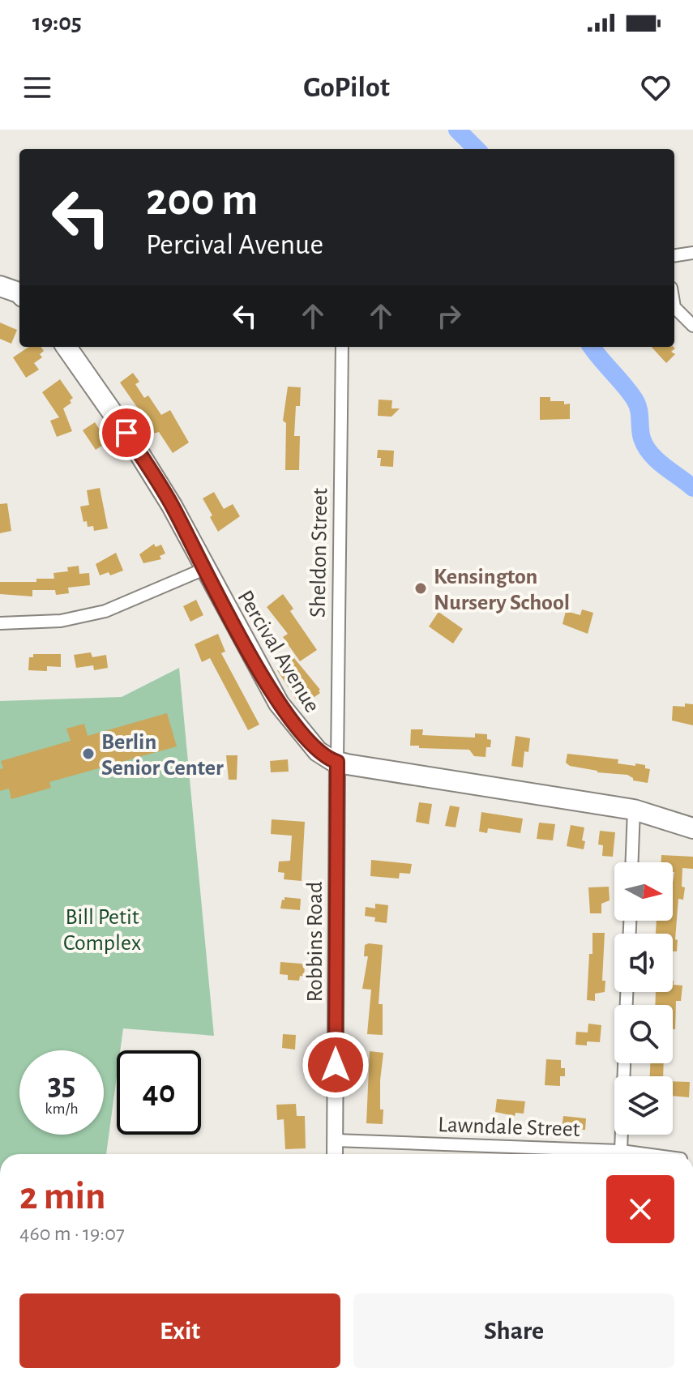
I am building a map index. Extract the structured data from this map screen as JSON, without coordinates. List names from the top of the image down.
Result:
{
  "streets": {
    "main road": ["Percival Avenue"],
    "street": ["Sheldon Street", "Robbins Road", "Lawndale Street"]
  },
  "crossings": [
    ["Sheldon Street", "Percival Avenue"],
    ["Sheldon Street", "Robbins Road"],
    ["Percival Avenue", "Robbins Road"],
    ["Robbins Road", "Lawndale Street"]
  ],
  "parks": ["Bill Petit Complex"],
  "places": ["Kensington Nursery School", "Berlin Senior Center"],
  "north": "right",
  "page": {
    "status": "19:05",
    "header": "GoPilot",
    "turn": ["200 m", "Percival Avenue"],
    "speed": "35 km/h",
    "limit": "40",
    "heading": ["2 min", "460 m · 19:07"],
    "buttons": ["Exit", "Share"]
  }
}
